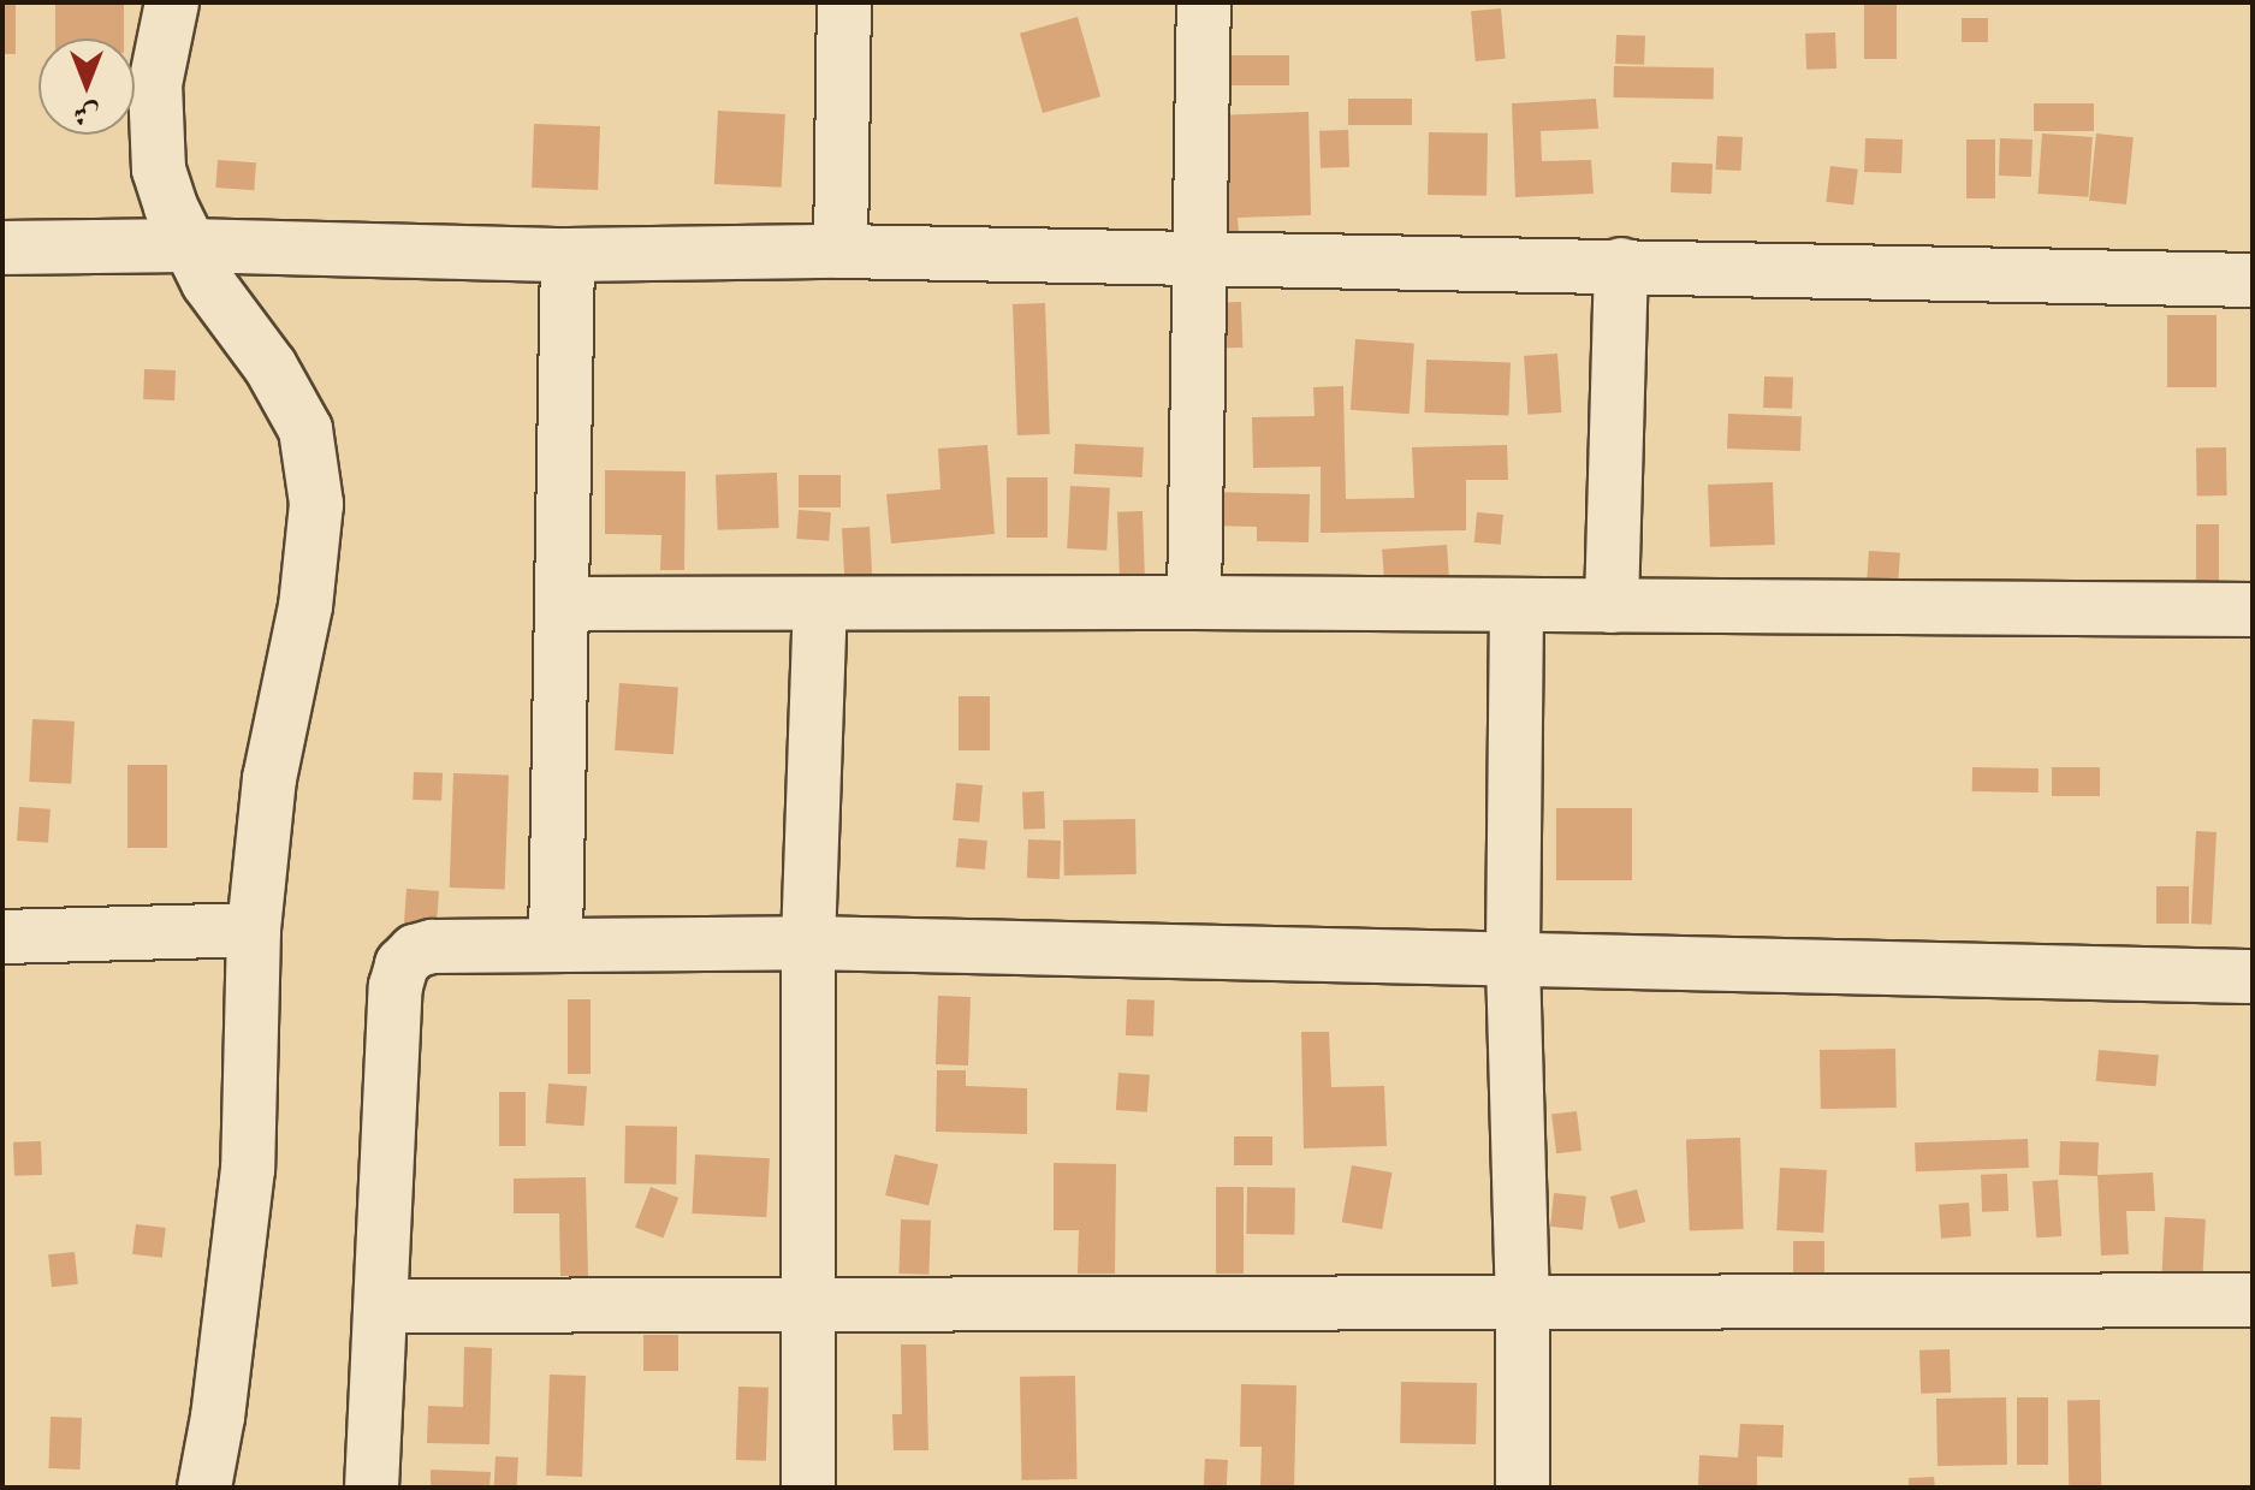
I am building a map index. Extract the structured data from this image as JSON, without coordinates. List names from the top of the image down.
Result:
{
  "north": "bottom"
}
